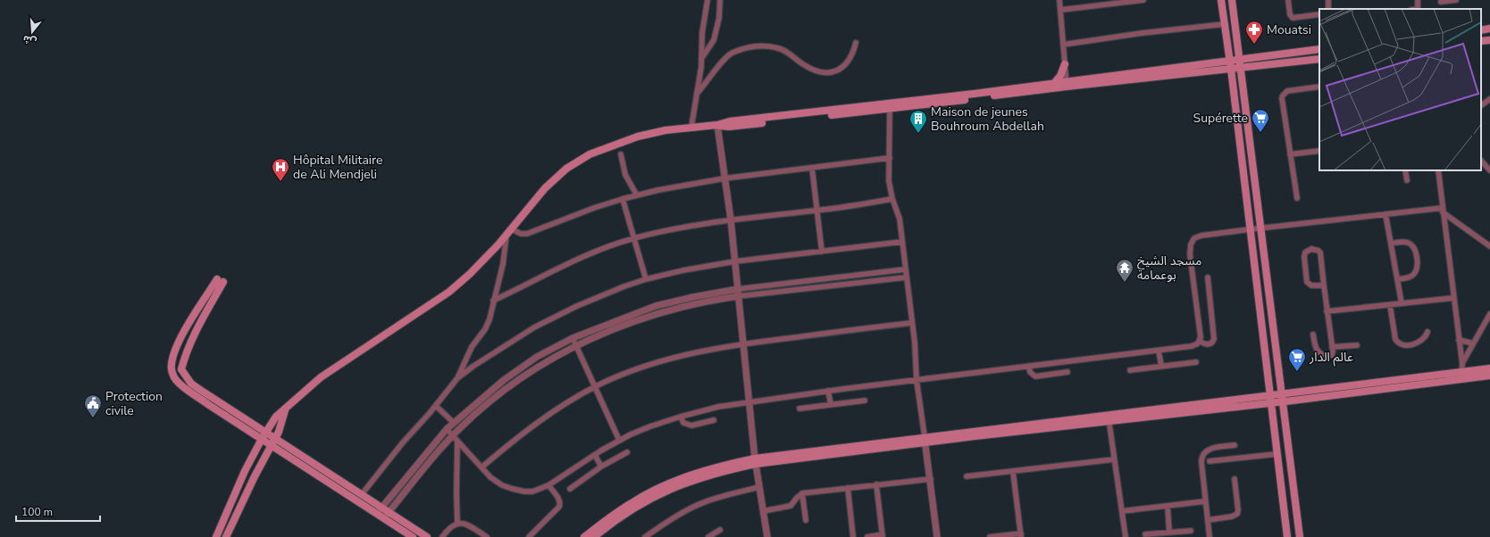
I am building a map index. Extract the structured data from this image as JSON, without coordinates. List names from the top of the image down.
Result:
{
  "places": {
    "pharmacy": ["Mouatsi"],
    "supermarket": ["Supérette", "عالم الدار"],
    "building": ["Maison de jeunes Bouhroum Abdellah"],
    "hospital": ["Hôpital Militaire de Ali Mendjeli"],
    "temple": ["مسجد الشيخ بوعمامة"],
    "public building": ["Protection civile"]
  },
  "scale_bar": "100 m",
  "north": "bottom"
}
